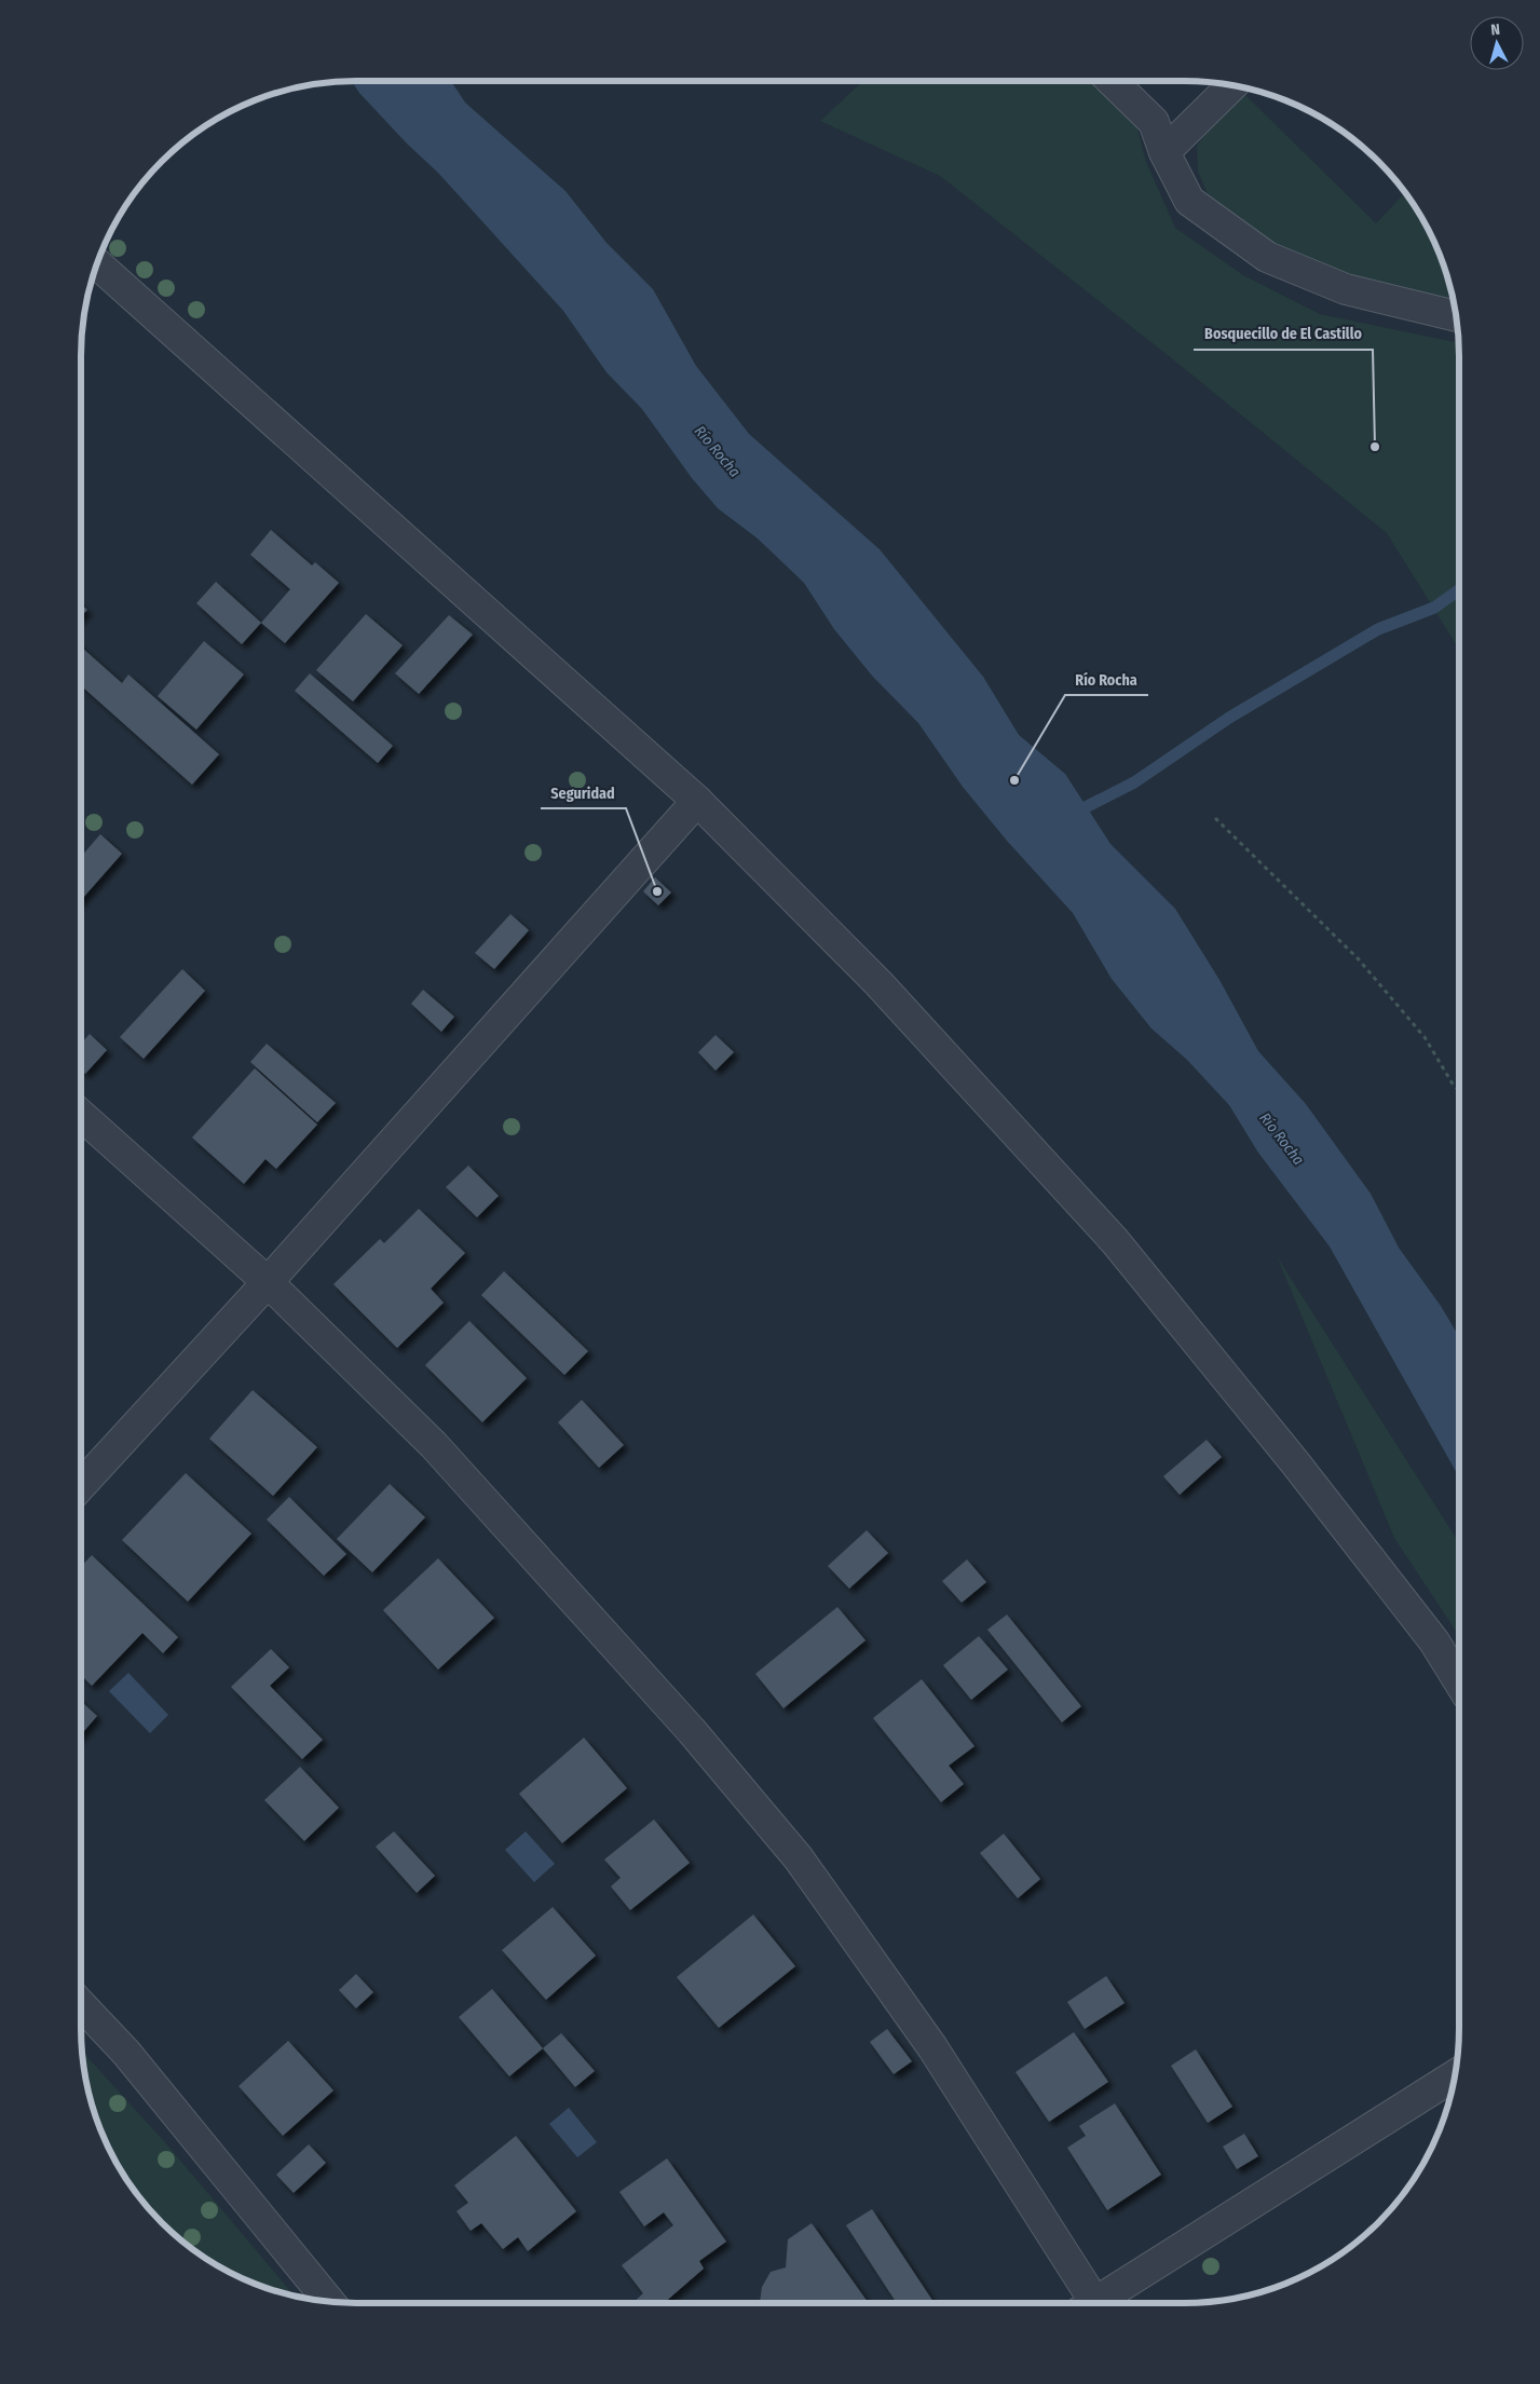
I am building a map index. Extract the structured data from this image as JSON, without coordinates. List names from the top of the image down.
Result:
{
  "water": ["Río Rocha"],
  "places": ["Bosquecillo de El Castillo", "Río Rocha", "Seguridad"],
  "north": "top"
}
